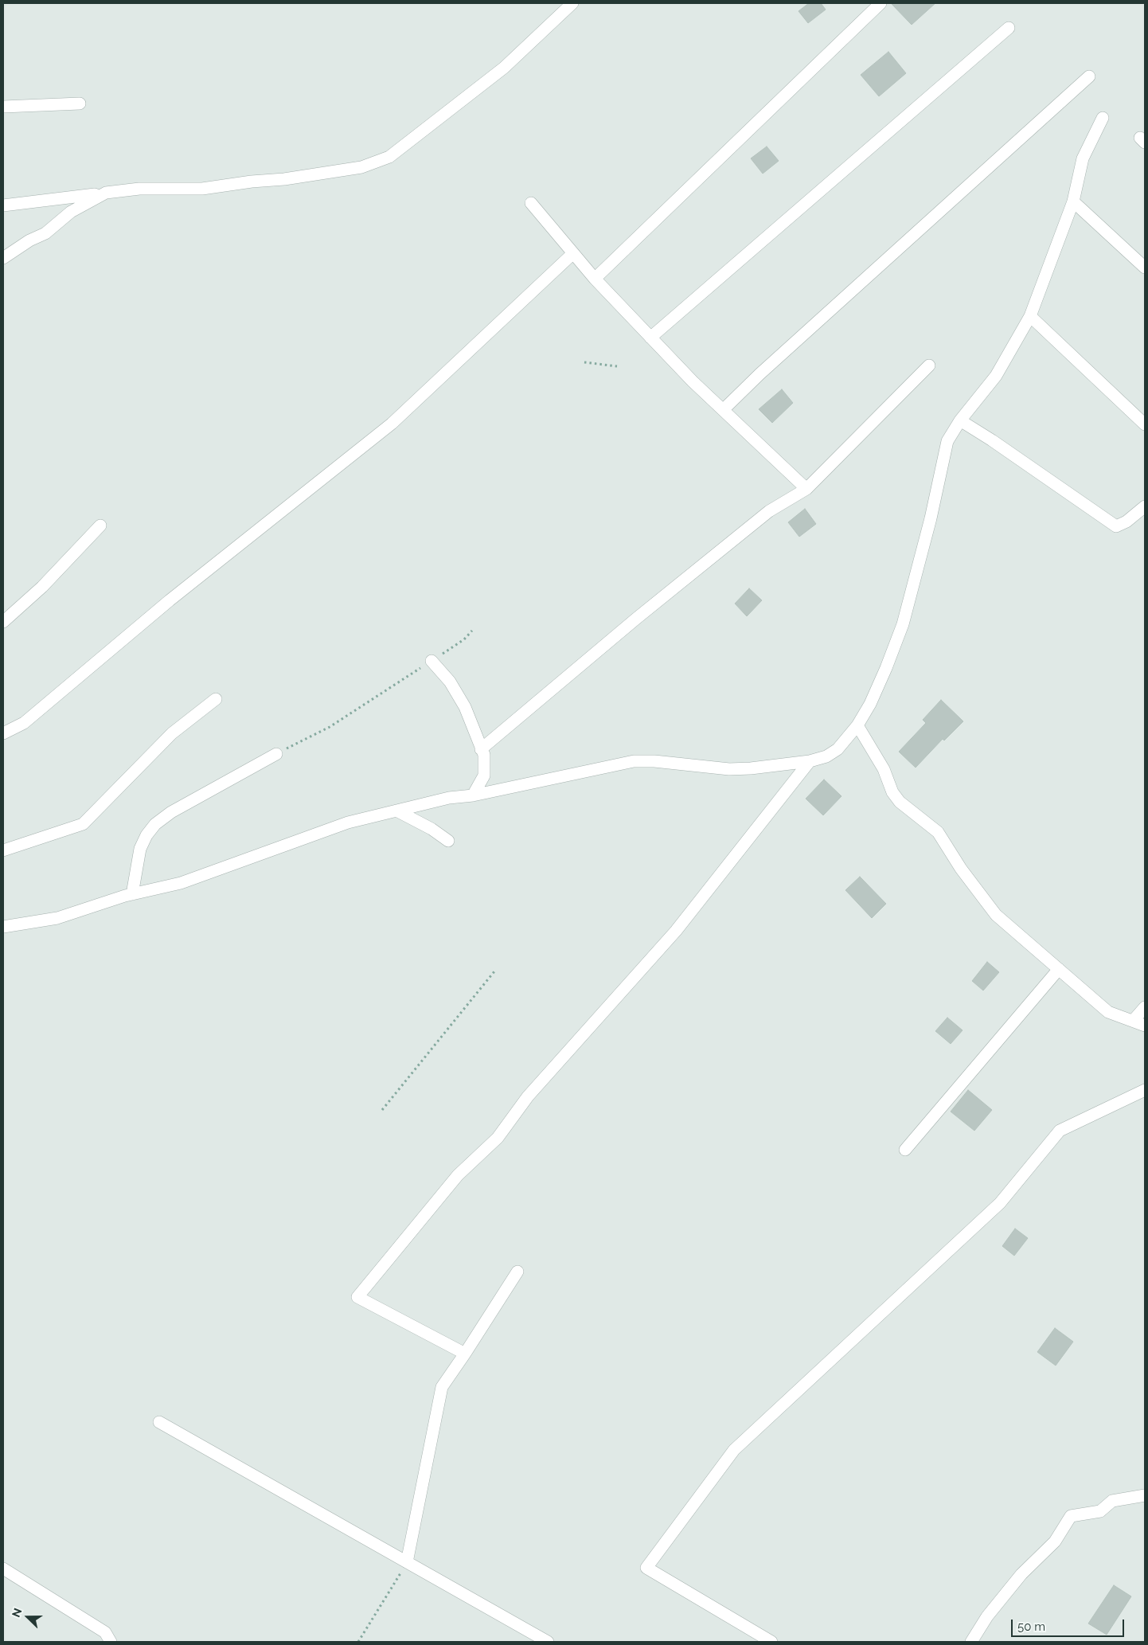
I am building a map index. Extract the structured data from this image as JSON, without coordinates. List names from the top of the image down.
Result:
{
  "scale_bar": "50 m",
  "north": "left"
}
